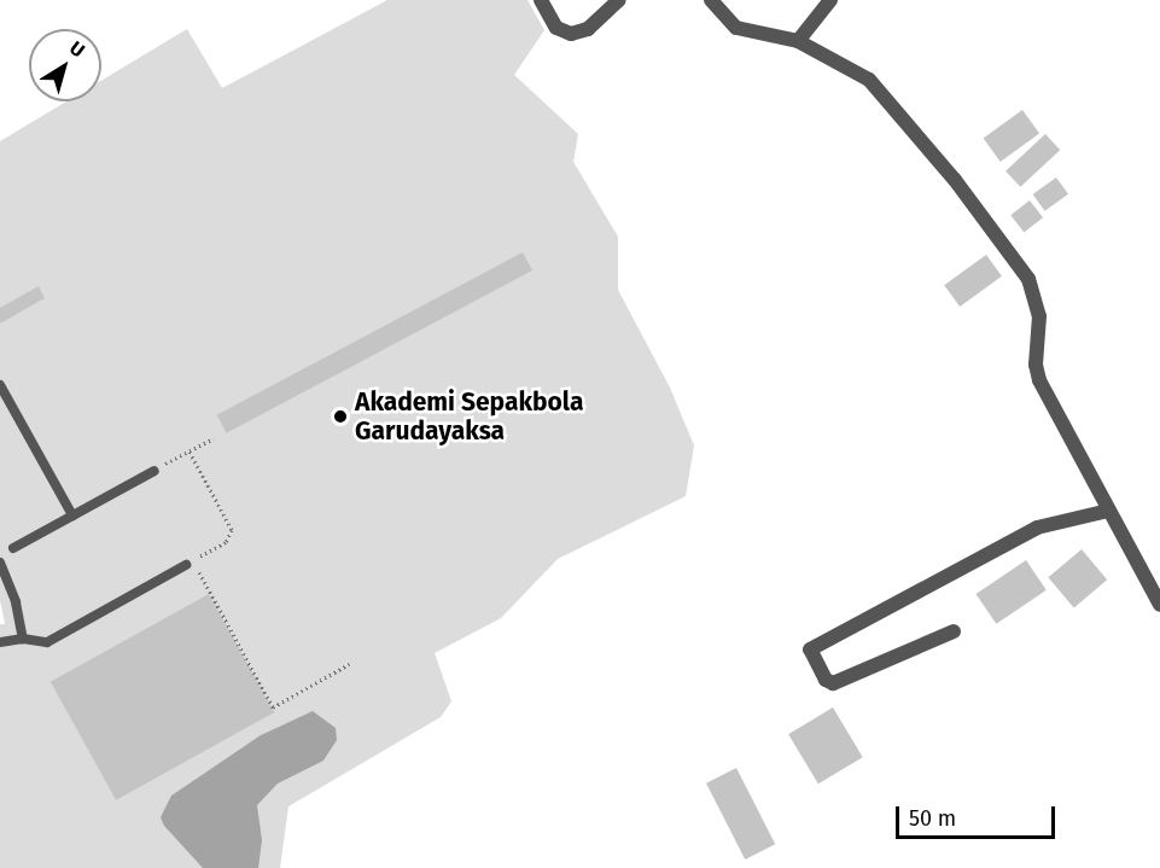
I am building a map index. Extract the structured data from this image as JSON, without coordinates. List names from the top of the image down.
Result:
{
  "places": ["Akademi Sepakbola Garudayaksa"],
  "scale_bar": "50 m",
  "north": "top right"
}
